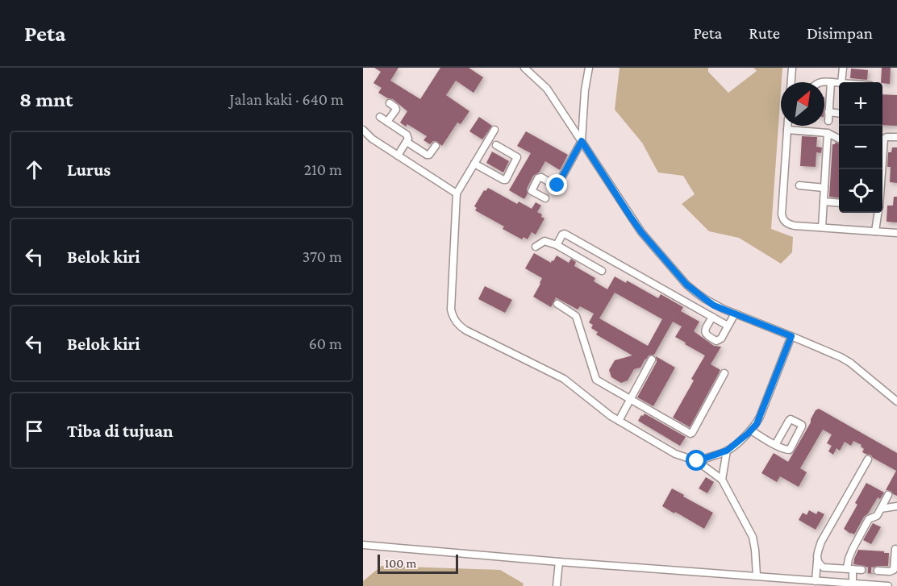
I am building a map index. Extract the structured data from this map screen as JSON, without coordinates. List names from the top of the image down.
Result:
{
  "scale_bar": "100 m",
  "north": "top right",
  "page": {
    "header": "Peta",
    "nav": ["Peta", "Rute", "Disimpan"],
    "heading": ["8 mnt", "Jalan kaki · 640 m"],
    "map_buttons": ["+", "−"],
    "list": [
      ["Lurus", "210 m"],
      ["Belok kiri", "370 m"],
      ["Belok kiri", "60 m"],
      "Tiba di tujuan"
    ],
    "scale": "100 m"
  }
}
